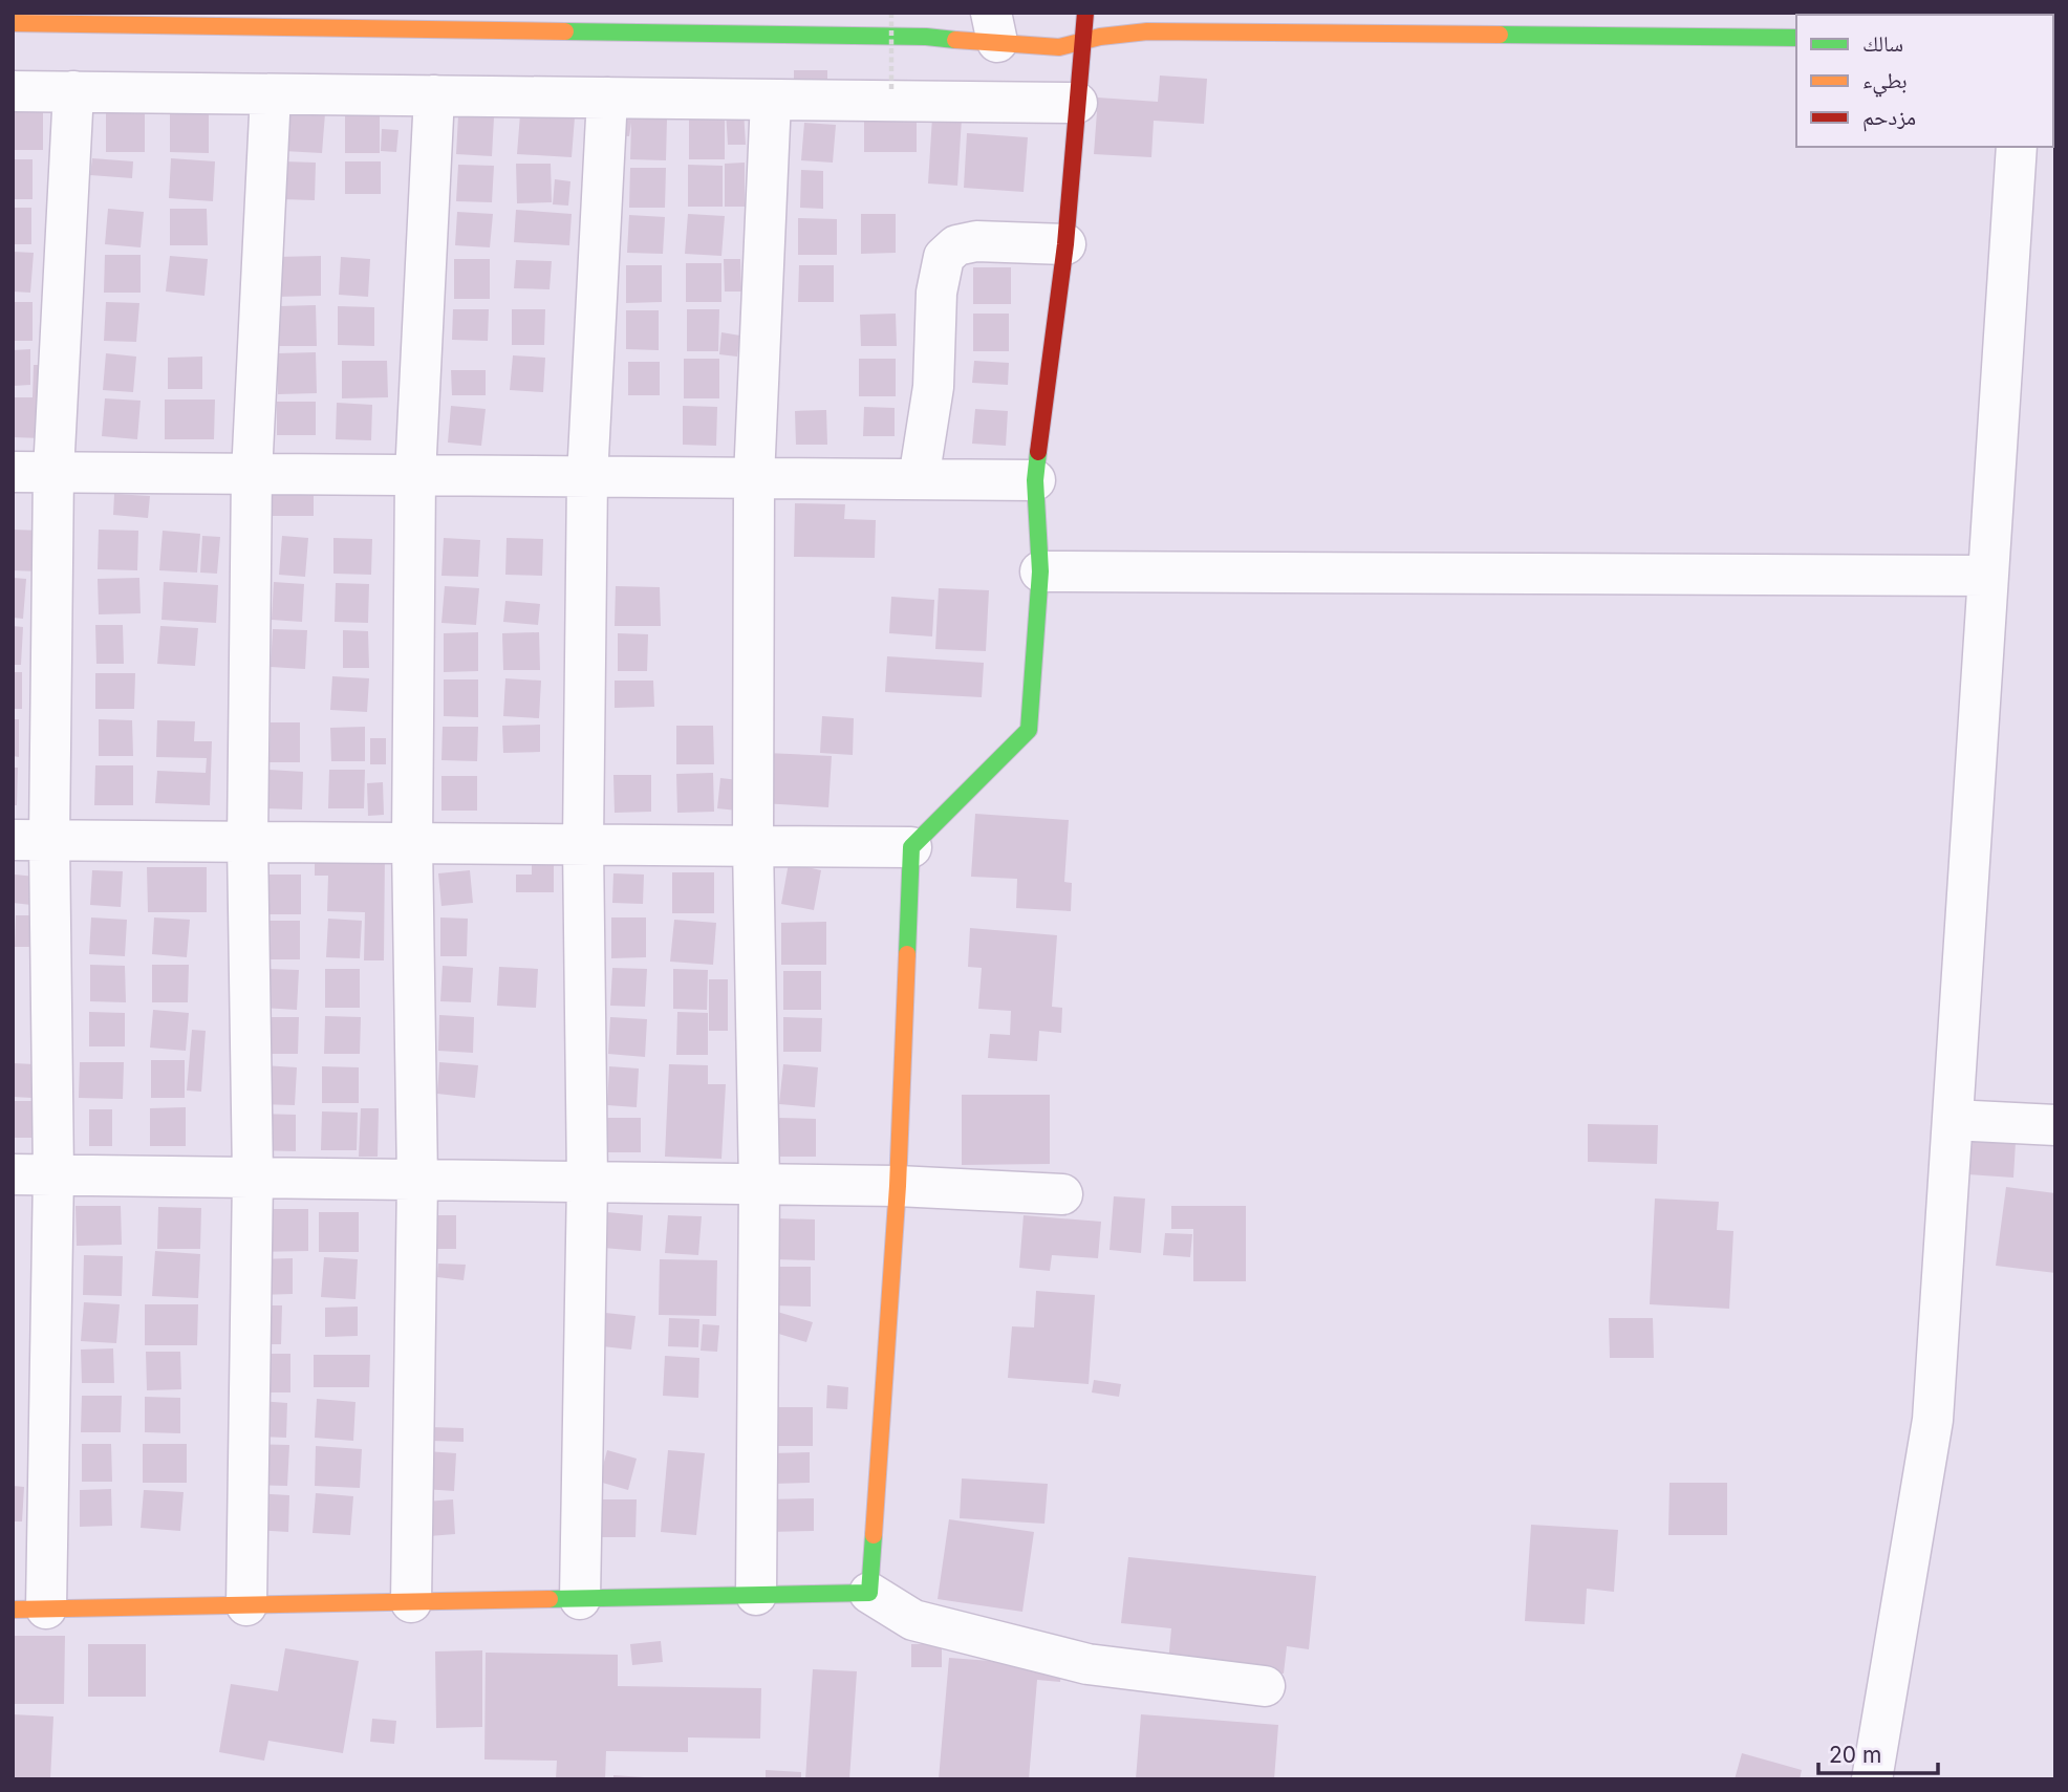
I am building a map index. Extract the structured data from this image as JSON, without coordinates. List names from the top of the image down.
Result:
{
  "legend": ["سالك", "بطيء", "مزدحم"],
  "scale_bar": "20 m"
}
